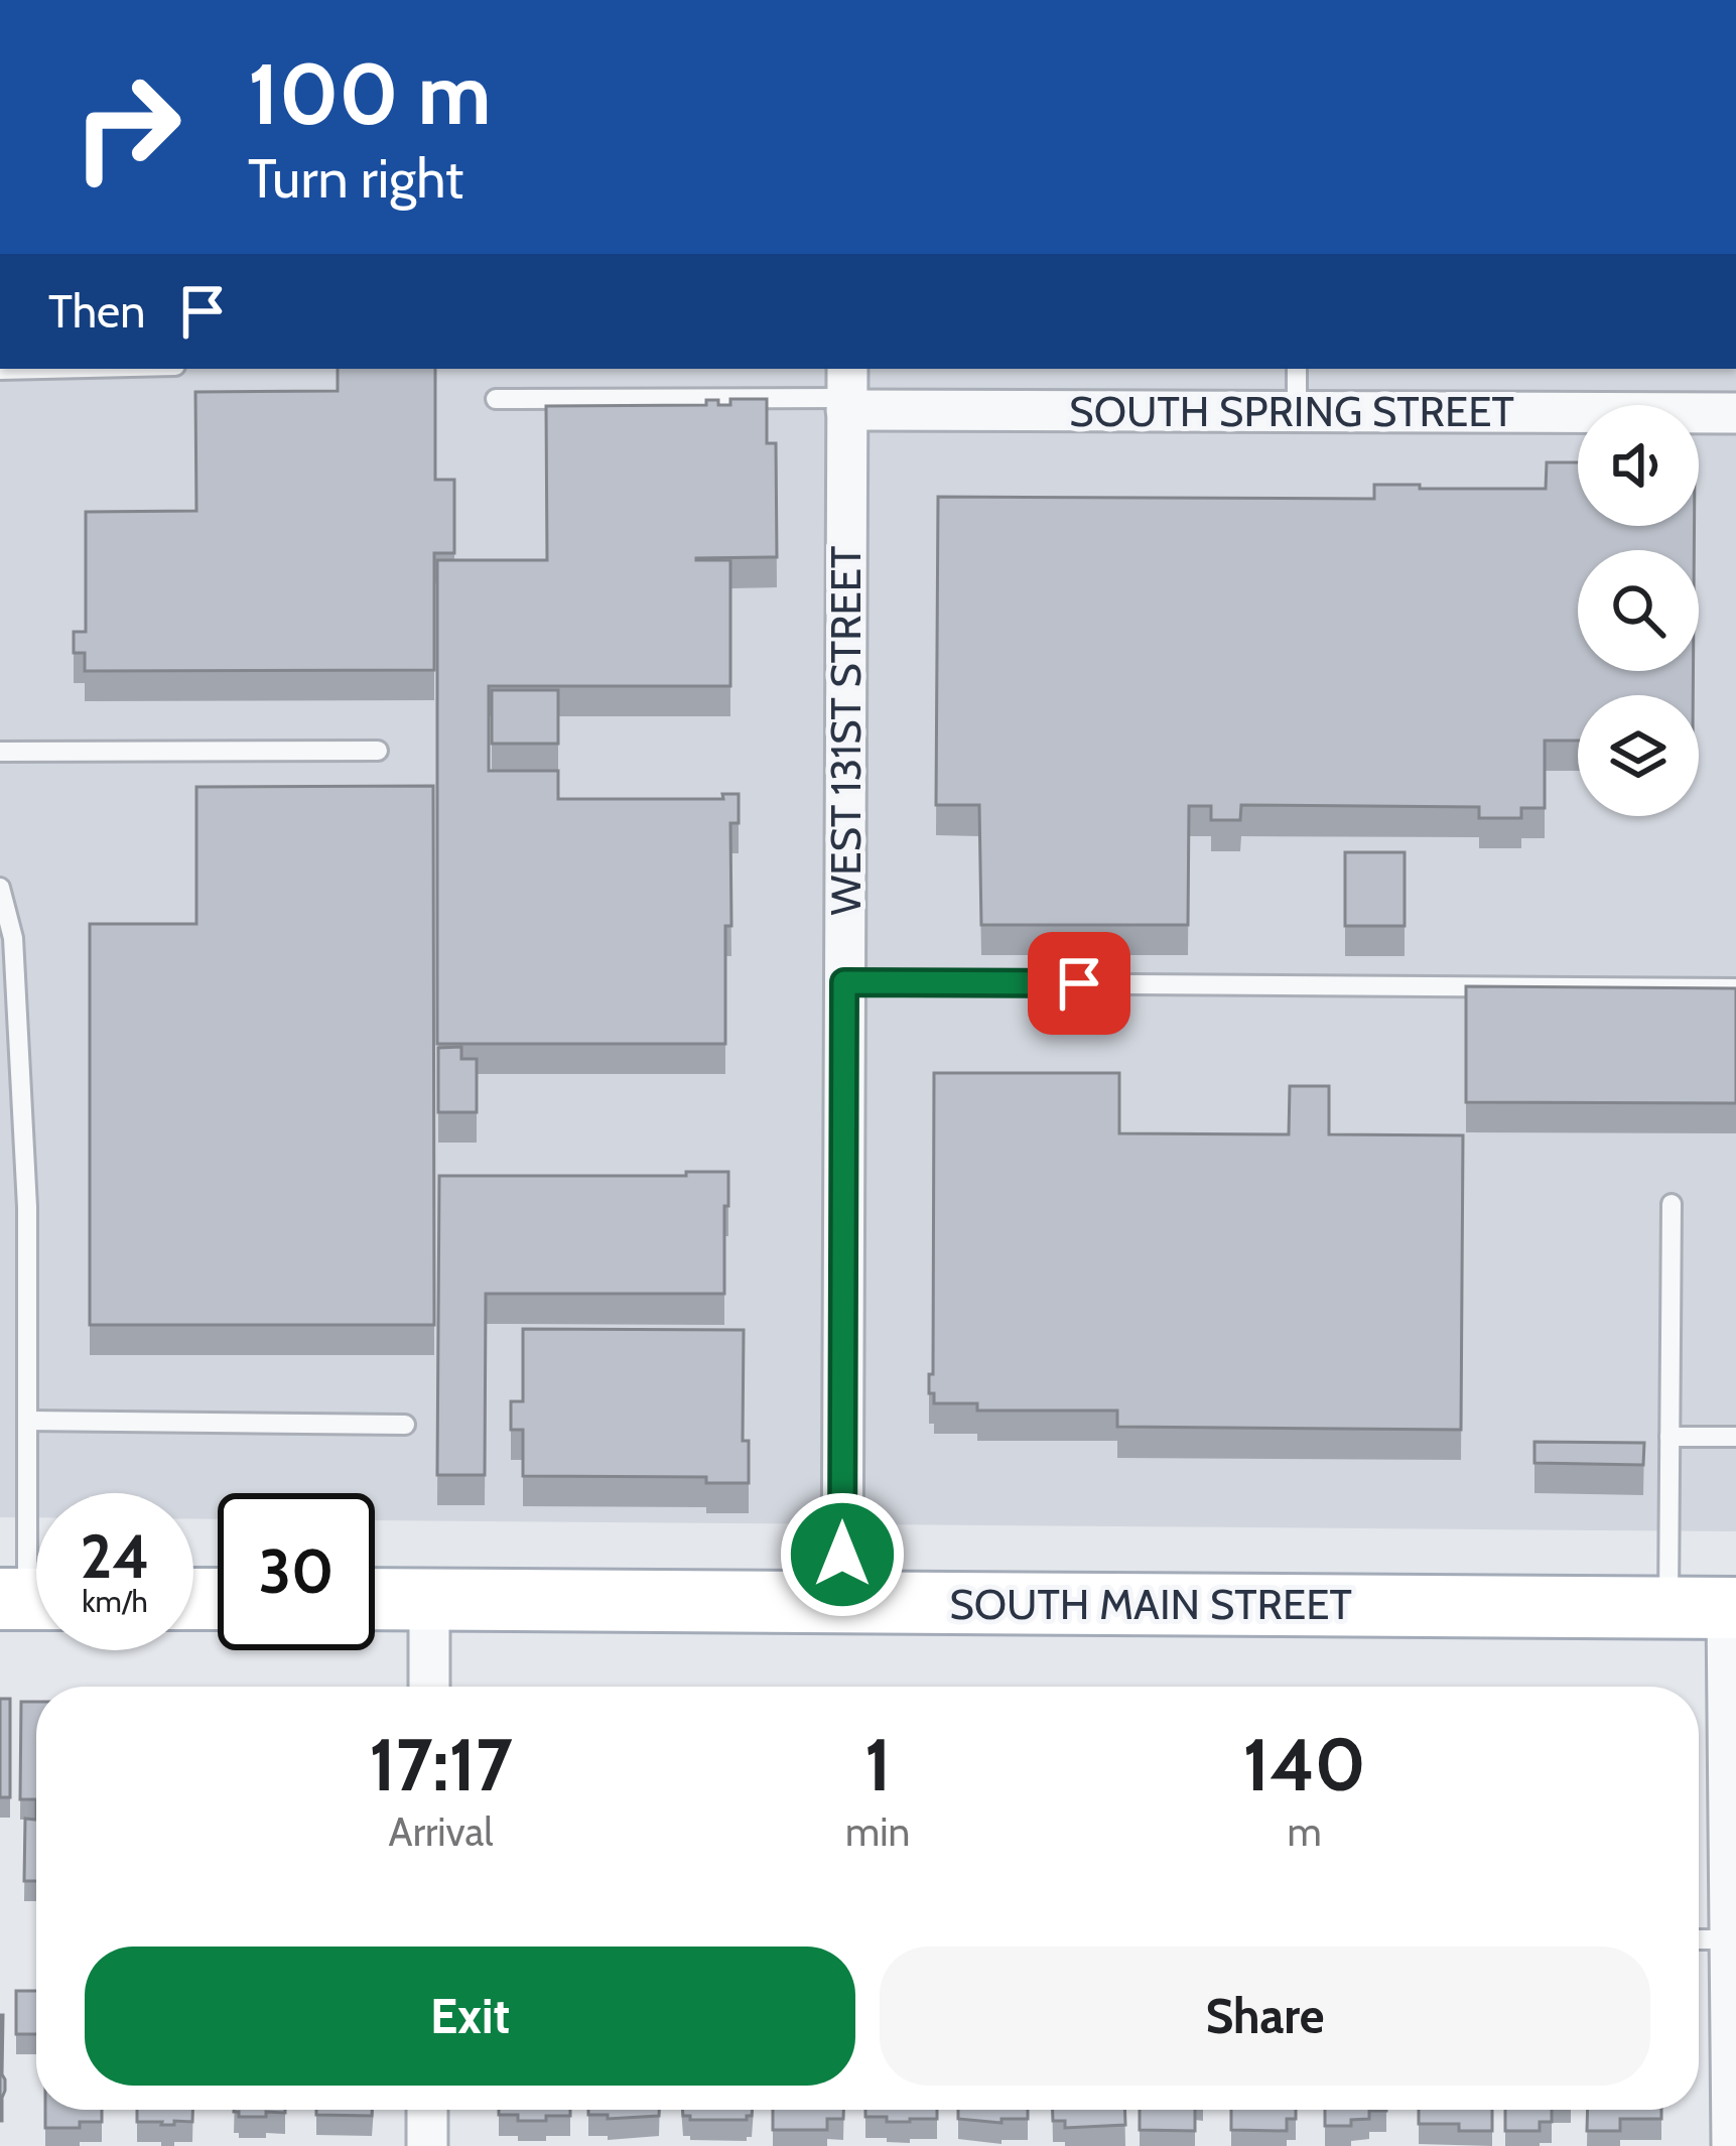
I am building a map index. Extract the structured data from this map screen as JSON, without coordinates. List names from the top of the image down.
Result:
{
  "streets": {
    "main road": ["SOUTH MAIN STREET"],
    "street": ["SOUTH SPRING STREET", "WEST 131ST STREET"]
  },
  "crossings": [
    ["SOUTH SPRING STREET", "WEST 131ST STREET"],
    ["WEST 131ST STREET", "SOUTH MAIN STREET"]
  ],
  "page": {
    "turn": ["100 m", "Turn right"],
    "then": "Then",
    "speed": "24 km/h",
    "limit": "30",
    "eta": [
      "17:17",
      "Arrival",
      "1",
      "min",
      "140",
      "m"
    ],
    "buttons": ["Exit", "Share"]
  }
}
